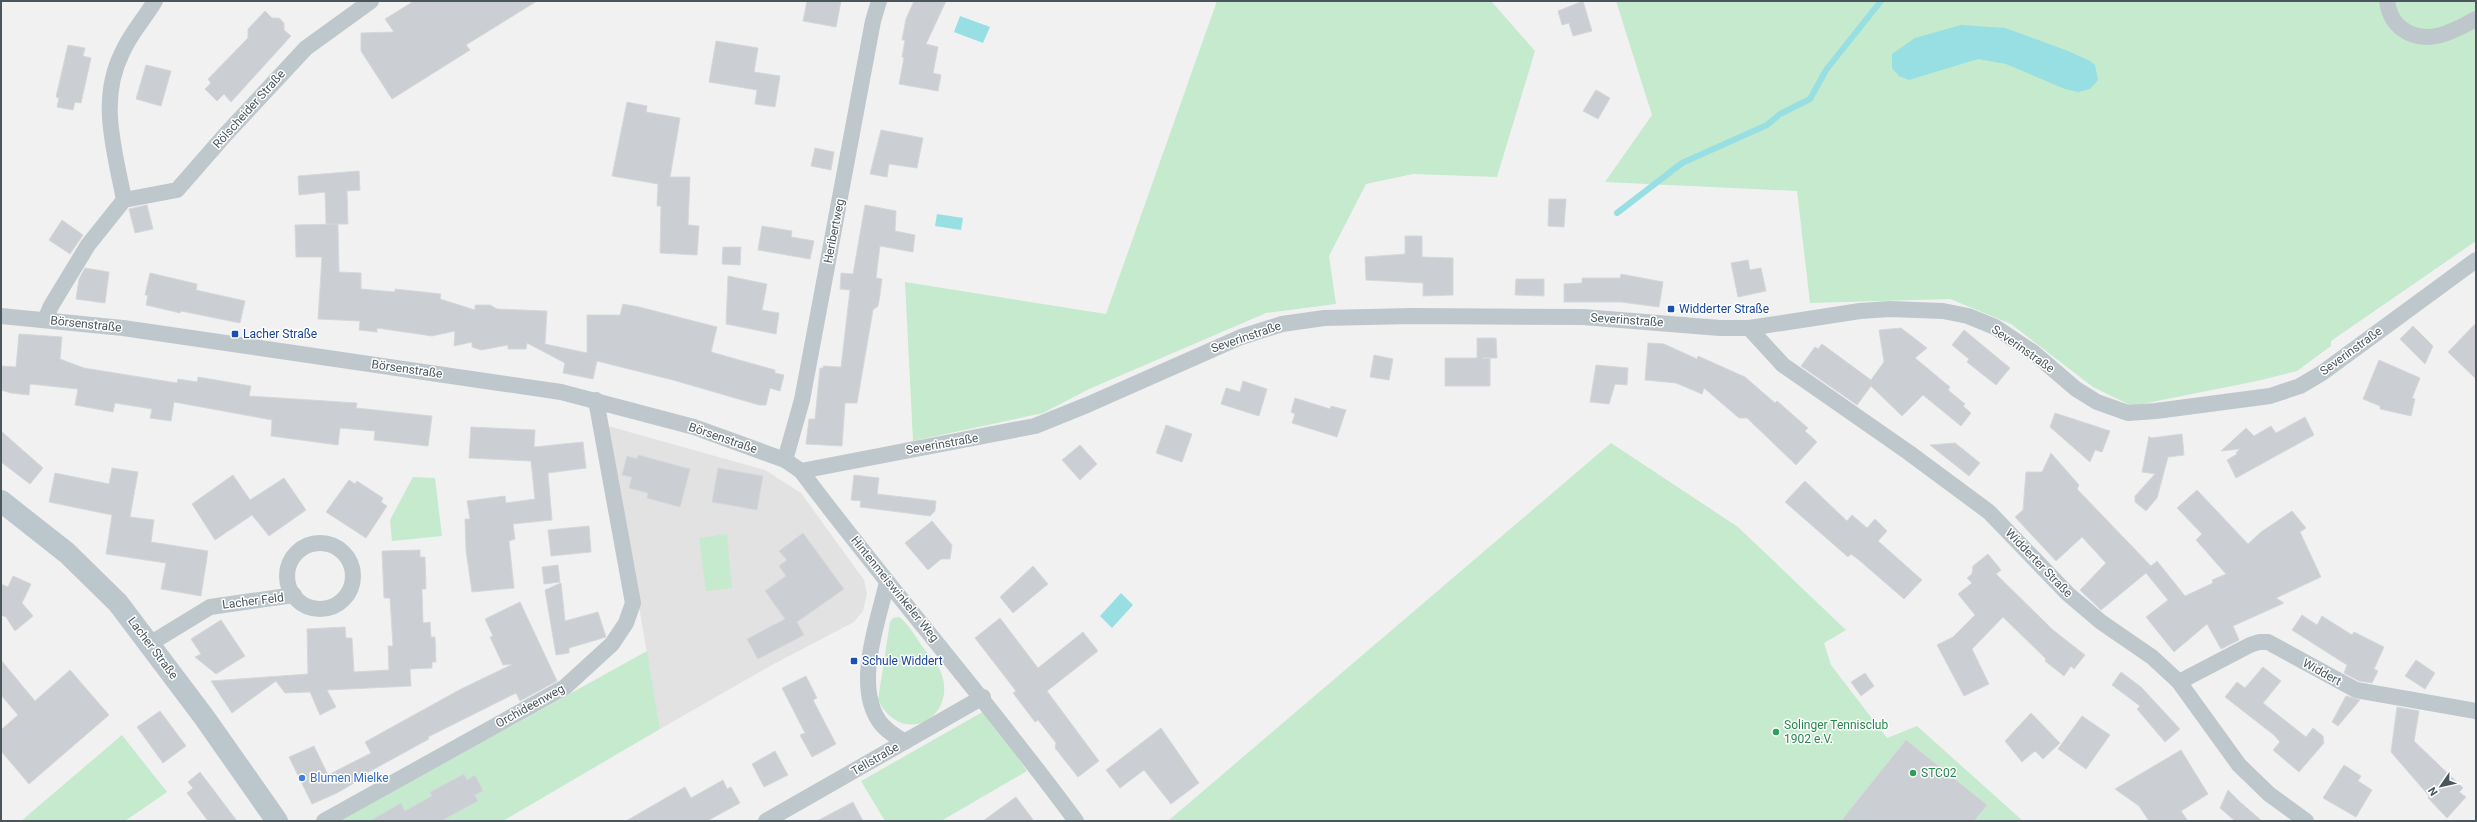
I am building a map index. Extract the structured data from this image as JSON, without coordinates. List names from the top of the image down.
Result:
{
  "streets": {
    "street": [
      "Rölscheider Straße",
      "Heribertweg",
      "Severinstraße",
      "Börsenstraße",
      "Widderter Straße",
      "Hintenmeiswinkeler Weg",
      "Lacher Feld",
      "Lacher Straße",
      "Widdert",
      "Orchideenweg",
      "Tellstraße"
    ]
  },
  "crossings": [
    ["Heribertweg", "Börsenstraße"],
    ["Severinstraße", "Börsenstraße"],
    ["Severinstraße", "Widderter Straße"],
    ["Severinstraße", "Hintenmeiswinkeler Weg"],
    ["Börsenstraße", "Hintenmeiswinkeler Weg"],
    ["Börsenstraße", "Orchideenweg"],
    ["Widderter Straße", "Widdert"],
    ["Hintenmeiswinkeler Weg", "Tellstraße"],
    ["Lacher Feld", "Lacher Straße"]
  ],
  "places": {
    "transit": ["Widderter Straße", "Lacher Straße", "Schule Widdert"],
    "other": ["Solinger Tennisclub 1902 e.V.", "STC02", "Blumen Mielke"]
  },
  "north": "bottom left"
}
